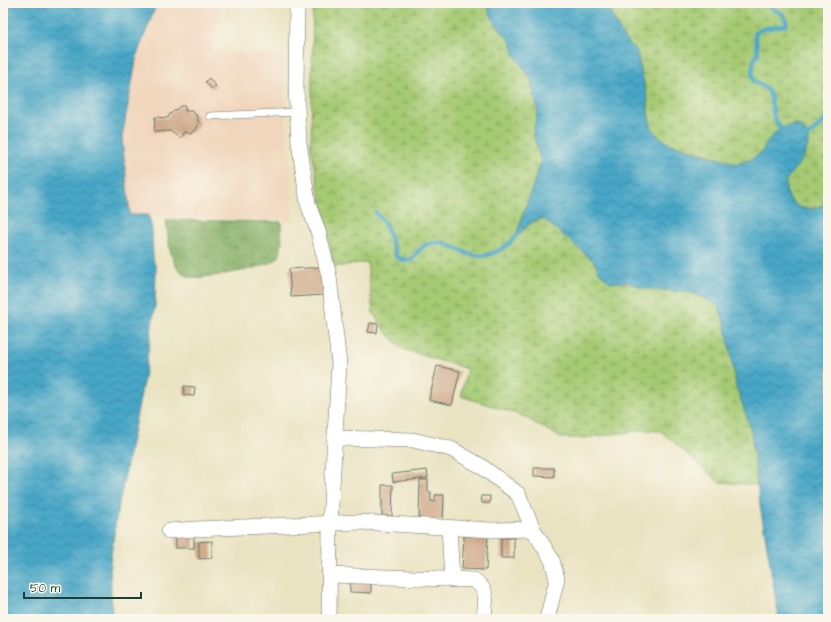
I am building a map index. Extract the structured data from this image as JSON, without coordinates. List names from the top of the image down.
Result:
{
  "scale_bar": "50 m"
}
